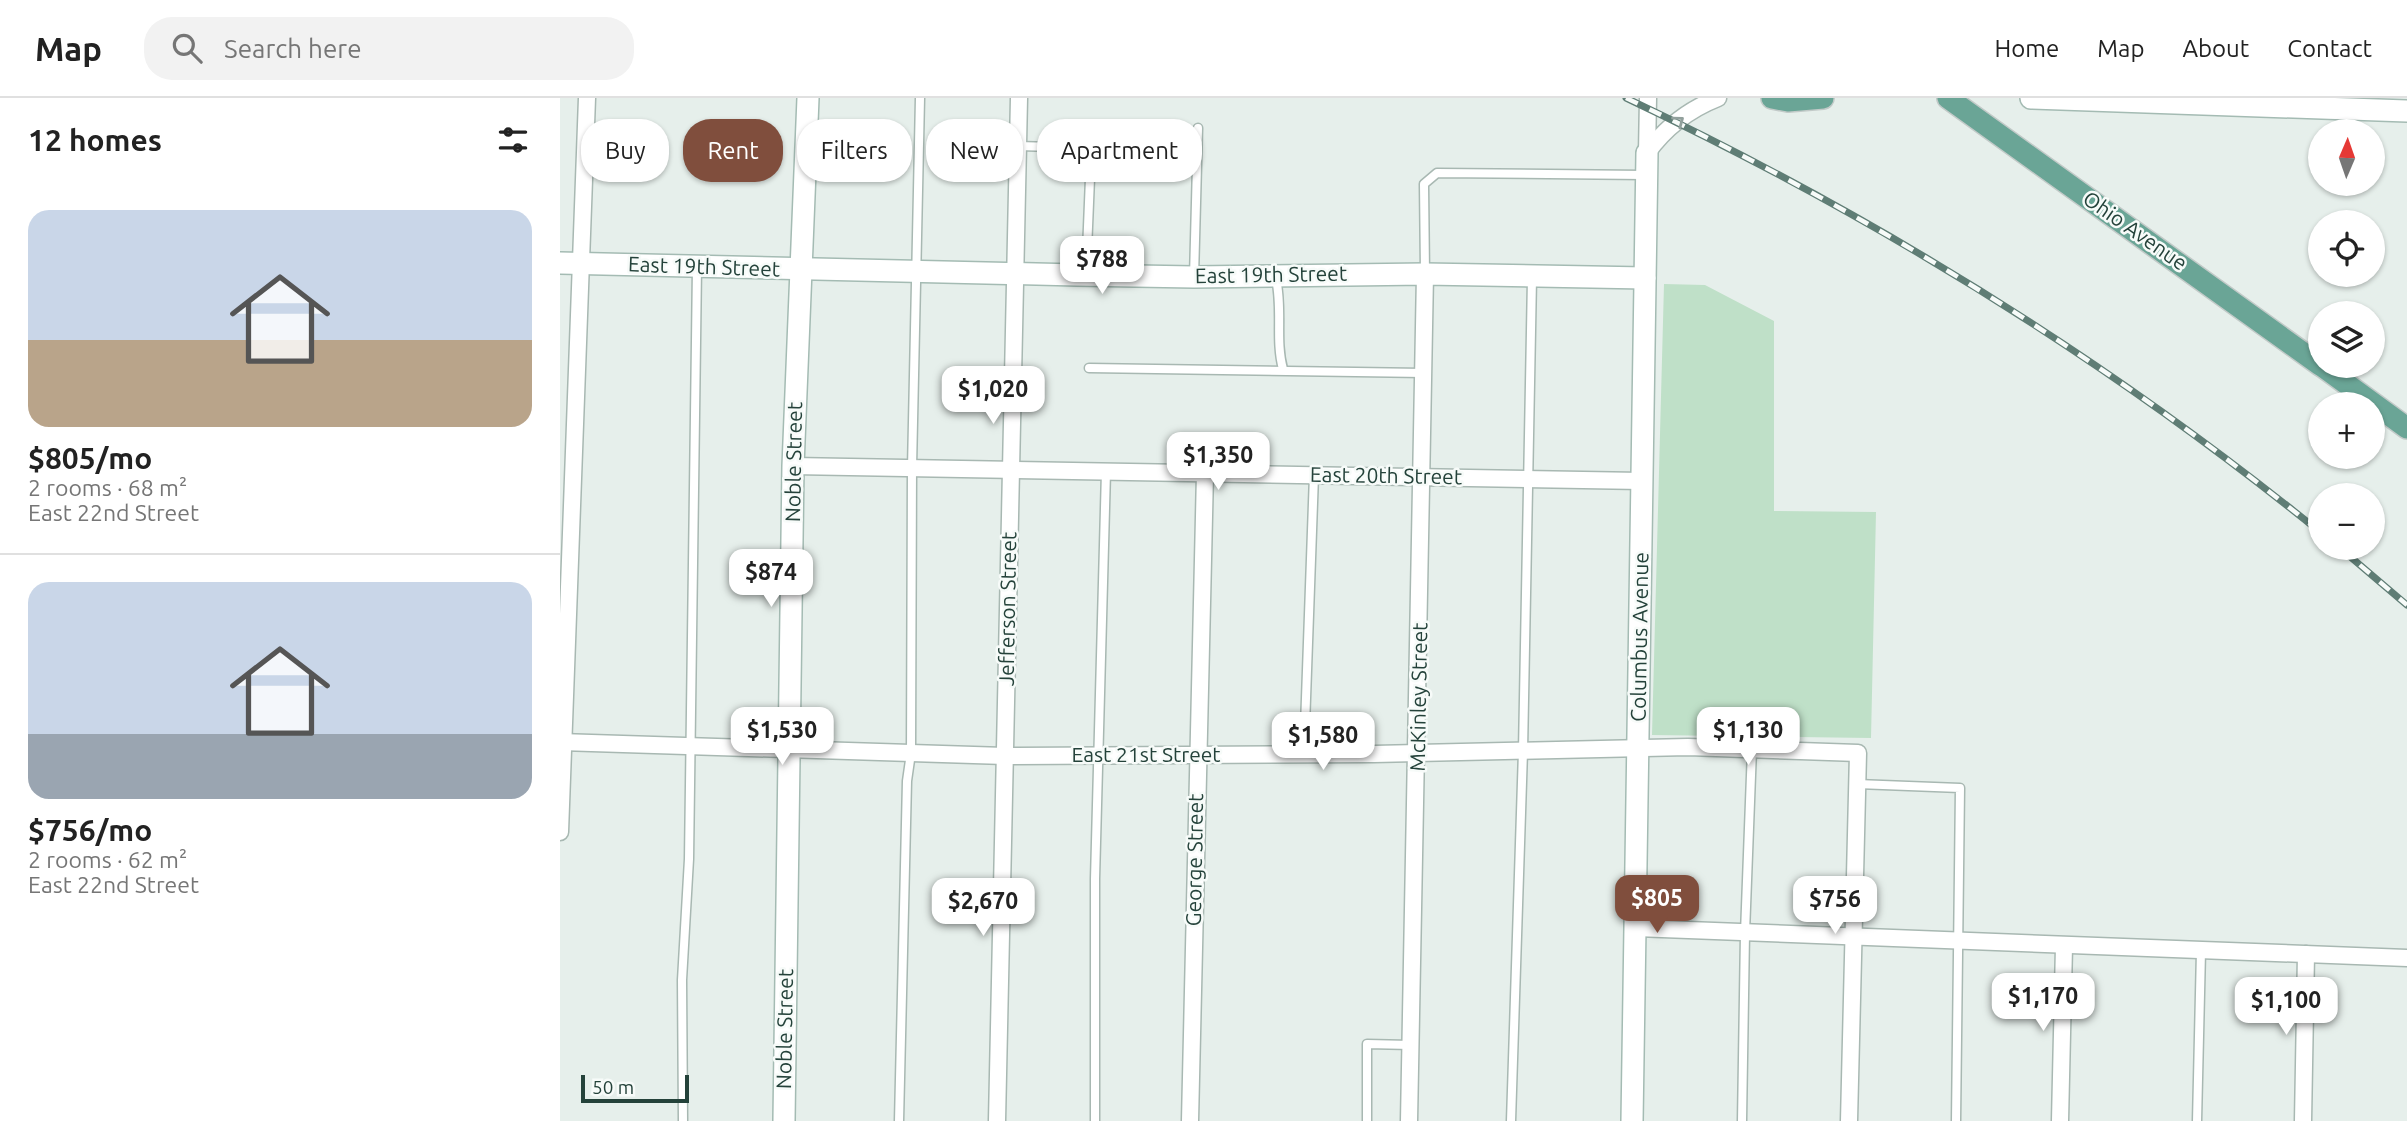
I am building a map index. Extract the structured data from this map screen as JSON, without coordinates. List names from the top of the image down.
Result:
{
  "streets": {
    "main road": ["Ohio Avenue"],
    "street": [
      "East 19th Street",
      "Noble Street",
      "East 20th Street",
      "Jefferson Street",
      "Columbus Avenue",
      "McKinley Street",
      "East 21st Street",
      "George Street"
    ]
  },
  "crossings": [
    ["East 19th Street", "Noble Street"],
    ["East 19th Street", "Jefferson Street"],
    ["East 19th Street", "Columbus Avenue"],
    ["East 19th Street", "McKinley Street"],
    ["Noble Street", "East 20th Street"],
    ["Noble Street", "East 21st Street"],
    ["East 20th Street", "Jefferson Street"],
    ["East 20th Street", "Columbus Avenue"],
    ["East 20th Street", "McKinley Street"],
    ["East 20th Street", "George Street"],
    ["Jefferson Street", "East 21st Street"],
    ["Columbus Avenue", "East 21st Street"],
    ["McKinley Street", "East 21st Street"],
    ["East 21st Street", "George Street"]
  ],
  "scale_bar": "50 m",
  "north": "top",
  "page": {
    "header": "Map",
    "search": "Search here",
    "nav": [
      "Home",
      "Map",
      "About",
      "Contact"
    ],
    "heading": "12 homes",
    "map_buttons": ["+", "−"],
    "chip": [
      "Buy",
      "Rent",
      "Filters",
      "New",
      "Apartment"
    ],
    "list": [
      {
        "name": "$805/mo",
        "note": "2 rooms · 68 m² · East 22nd Street"
      },
      {
        "name": "$756/mo",
        "note": "2 rooms · 62 m² · East 22nd Street"
      }
    ],
    "price": [
      "$788",
      "$1,020",
      "$1,350",
      "$874",
      "$1,530",
      "$1,130",
      "$1,580",
      "$805",
      "$756",
      "$2,670",
      "$1,170",
      "$1,100"
    ],
    "scale": "50 m"
  }
}
